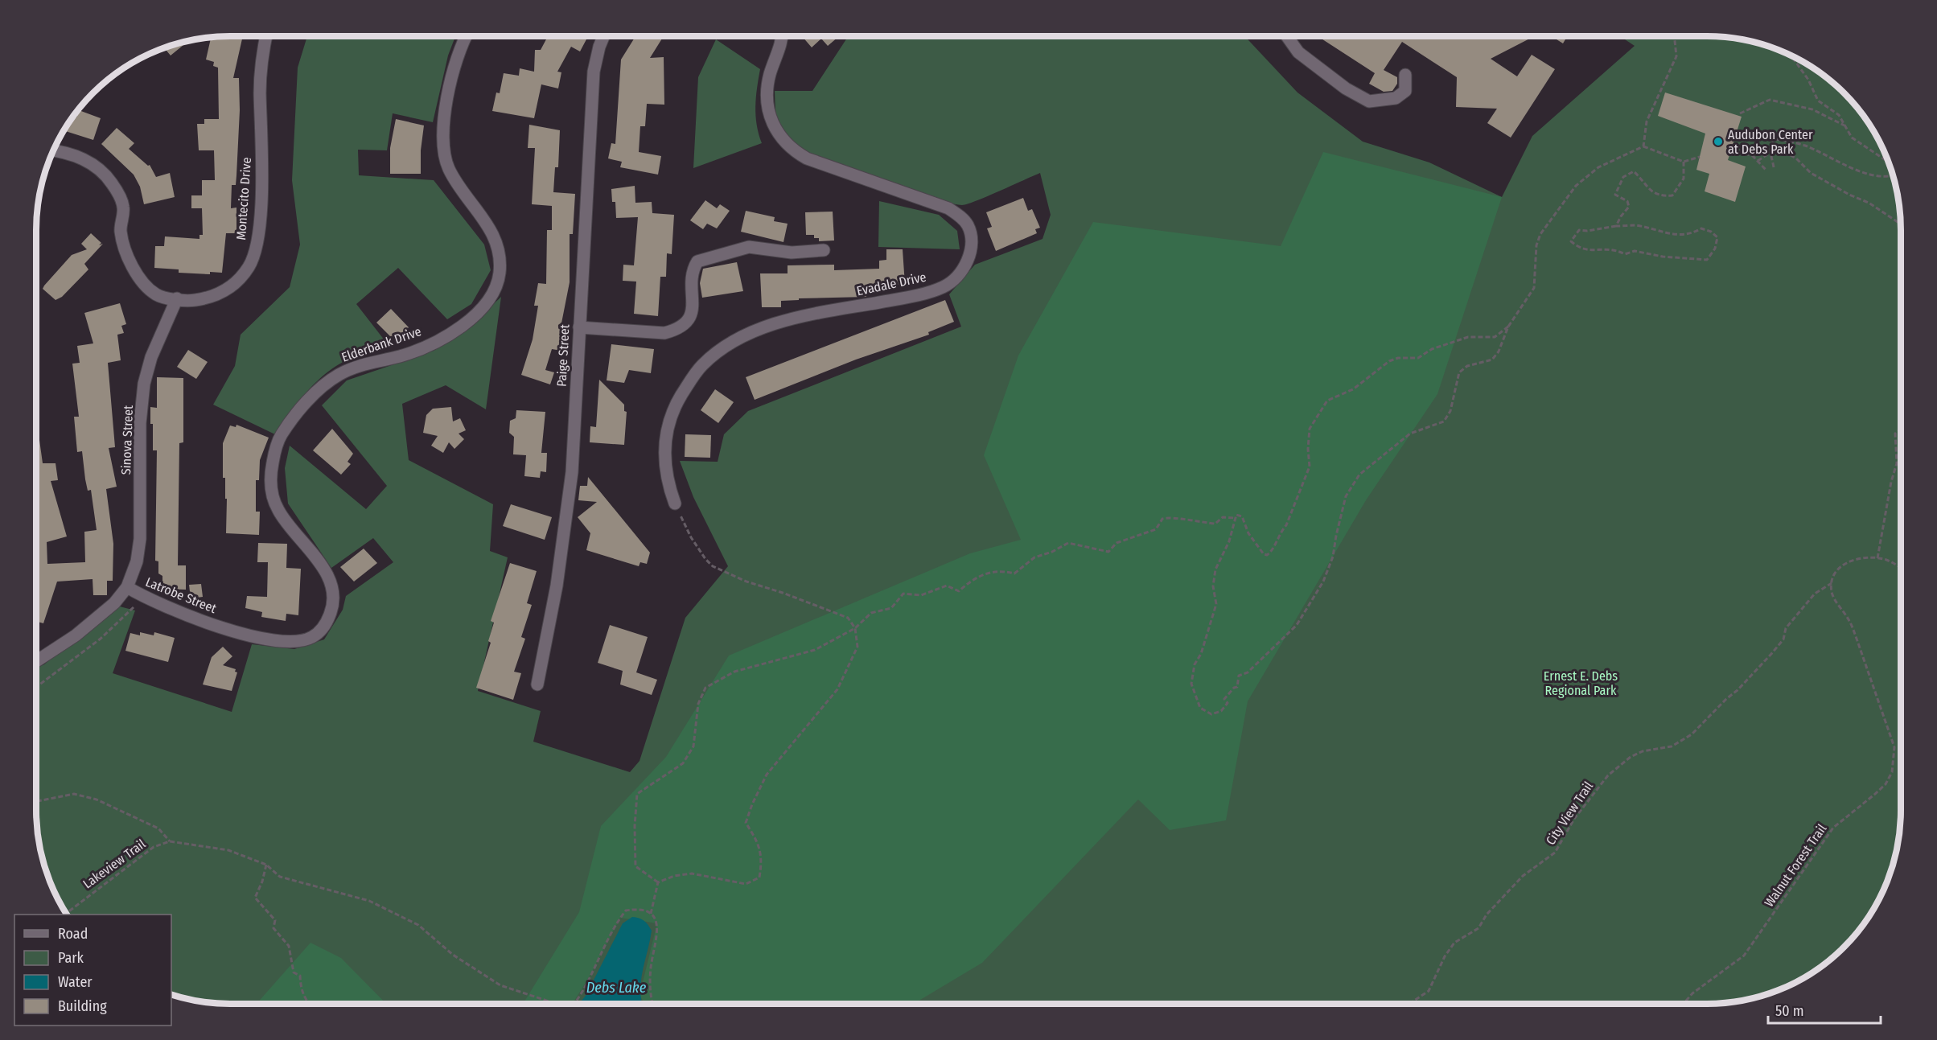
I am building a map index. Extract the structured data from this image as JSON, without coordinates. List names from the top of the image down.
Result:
{
  "streets": {
    "street": [
      "Montecito Drive",
      "Evadale Drive",
      "Elderbank Drive",
      "Paige Street",
      "Sinova Street",
      "Latrobe Street"
    ],
    "path": ["City View Trail", "Lakeview Trail", "Walnut Forest Trail"]
  },
  "crossings": [
    ["Montecito Drive", "Sinova Street"],
    ["Elderbank Drive", "Latrobe Street"],
    ["Sinova Street", "Latrobe Street"],
    ["City View Trail", "Walnut Forest Trail"]
  ],
  "water": ["Debs Lake"],
  "parks": ["Ernest E. Debs Regional Park"],
  "places": ["Audubon Center at Debs Park"],
  "legend": [
    "Road",
    "Park",
    "Water",
    "Building"
  ],
  "scale_bar": "50 m"
}
